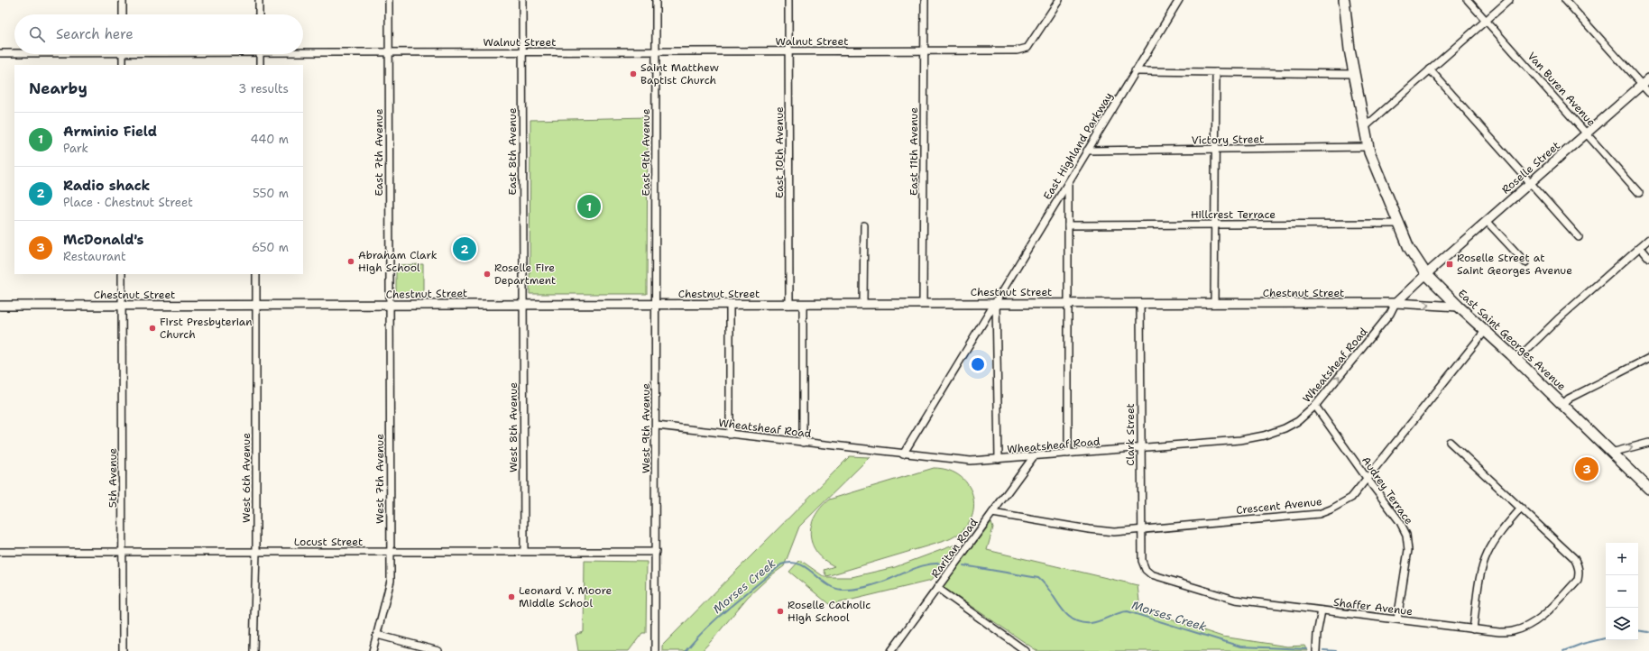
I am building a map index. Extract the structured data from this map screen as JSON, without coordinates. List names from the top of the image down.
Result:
{
  "streets": {
    "main road": ["East Saint Georges Avenue"],
    "street": [
      "Walnut Street",
      "Van Buren Avenue",
      "Victory Street",
      "East Highland Parkway",
      "East 8th Avenue",
      "East 11th Avenue",
      "East 7th Avenue",
      "East 9th Avenue",
      "East 10th Avenue",
      "Roselle Street",
      "Hillcrest Terrace",
      "Chestnut Street",
      "Wheatsheaf Road",
      "West 8th Avenue",
      "West 9th Avenue",
      "Clark Street",
      "5th Avenue",
      "West 6th Avenue",
      "West 7th Avenue",
      "Audrey Terrace",
      "Crescent Avenue",
      "Locust Street",
      "Raritan Road",
      "Shaffer Avenue"
    ]
  },
  "crossings": [
    ["Walnut Street", "East 8th Avenue"],
    ["Walnut Street", "East 11th Avenue"],
    ["Walnut Street", "East 7th Avenue"],
    ["Walnut Street", "East 9th Avenue"],
    ["Walnut Street", "East 10th Avenue"],
    ["Van Buren Avenue", "Roselle Street"],
    ["Victory Street", "East Highland Parkway"],
    ["Victory Street", "East Saint Georges Avenue"],
    ["East Highland Parkway", "Chestnut Street"],
    ["East Highland Parkway", "Wheatsheaf Road"],
    ["East 8th Avenue", "Chestnut Street"],
    ["East 8th Avenue", "West 8th Avenue"],
    ["East 11th Avenue", "Chestnut Street"],
    ["East 7th Avenue", "Chestnut Street"],
    ["East 7th Avenue", "West 7th Avenue"],
    ["East 9th Avenue", "Chestnut Street"],
    ["East 9th Avenue", "West 9th Avenue"],
    ["East 10th Avenue", "Chestnut Street"],
    ["Roselle Street", "East Saint Georges Avenue"],
    ["Hillcrest Terrace", "East Saint Georges Avenue"],
    ["Chestnut Street", "East Saint Georges Avenue"],
    ["Chestnut Street", "Wheatsheaf Road"],
    ["Chestnut Street", "West 8th Avenue"],
    ["Chestnut Street", "West 9th Avenue"],
    ["Chestnut Street", "Clark Street"],
    ["Chestnut Street", "5th Avenue"],
    ["Chestnut Street", "West 6th Avenue"],
    ["Chestnut Street", "West 7th Avenue"],
    ["East Saint Georges Avenue", "Crescent Avenue"],
    ["Wheatsheaf Road", "West 9th Avenue"],
    ["Wheatsheaf Road", "Clark Street"],
    ["Wheatsheaf Road", "Audrey Terrace"],
    ["Wheatsheaf Road", "Raritan Road"],
    ["West 8th Avenue", "Locust Street"],
    ["West 9th Avenue", "Locust Street"],
    ["Clark Street", "Crescent Avenue"],
    ["Clark Street", "Shaffer Avenue"],
    ["5th Avenue", "Locust Street"],
    ["West 6th Avenue", "Locust Street"],
    ["West 7th Avenue", "Locust Street"],
    ["Audrey Terrace", "Crescent Avenue"],
    ["Audrey Terrace", "Shaffer Avenue"],
    ["Crescent Avenue", "Raritan Road"]
  ],
  "water": ["Morses Creek"],
  "places": {
    "other": [
      "Saint Matthew Baptist Church",
      "Abraham Clark High School",
      "Roselle Fire Department",
      "First Presbyterian Church",
      "Leonard V. Moore Middle School",
      "Roselle Catholic High School"
    ],
    "transit": ["Roselle Street at Saint Georges Avenue"]
  },
  "page": {
    "search": "Search here",
    "heading": ["Nearby", "3 results"],
    "list": [
      {
        "mark": "1",
        "name": "Arminio Field",
        "note": "Park",
        "value": "440 m"
      },
      {
        "mark": "2",
        "name": "Radio shack",
        "note": "Place · Chestnut Street",
        "value": "550 m"
      },
      {
        "mark": "3",
        "name": "McDonald's",
        "note": "Restaurant",
        "value": "650 m"
      }
    ],
    "pins": ["1", "2", "3"],
    "map_buttons": ["+", "−"]
  }
}
